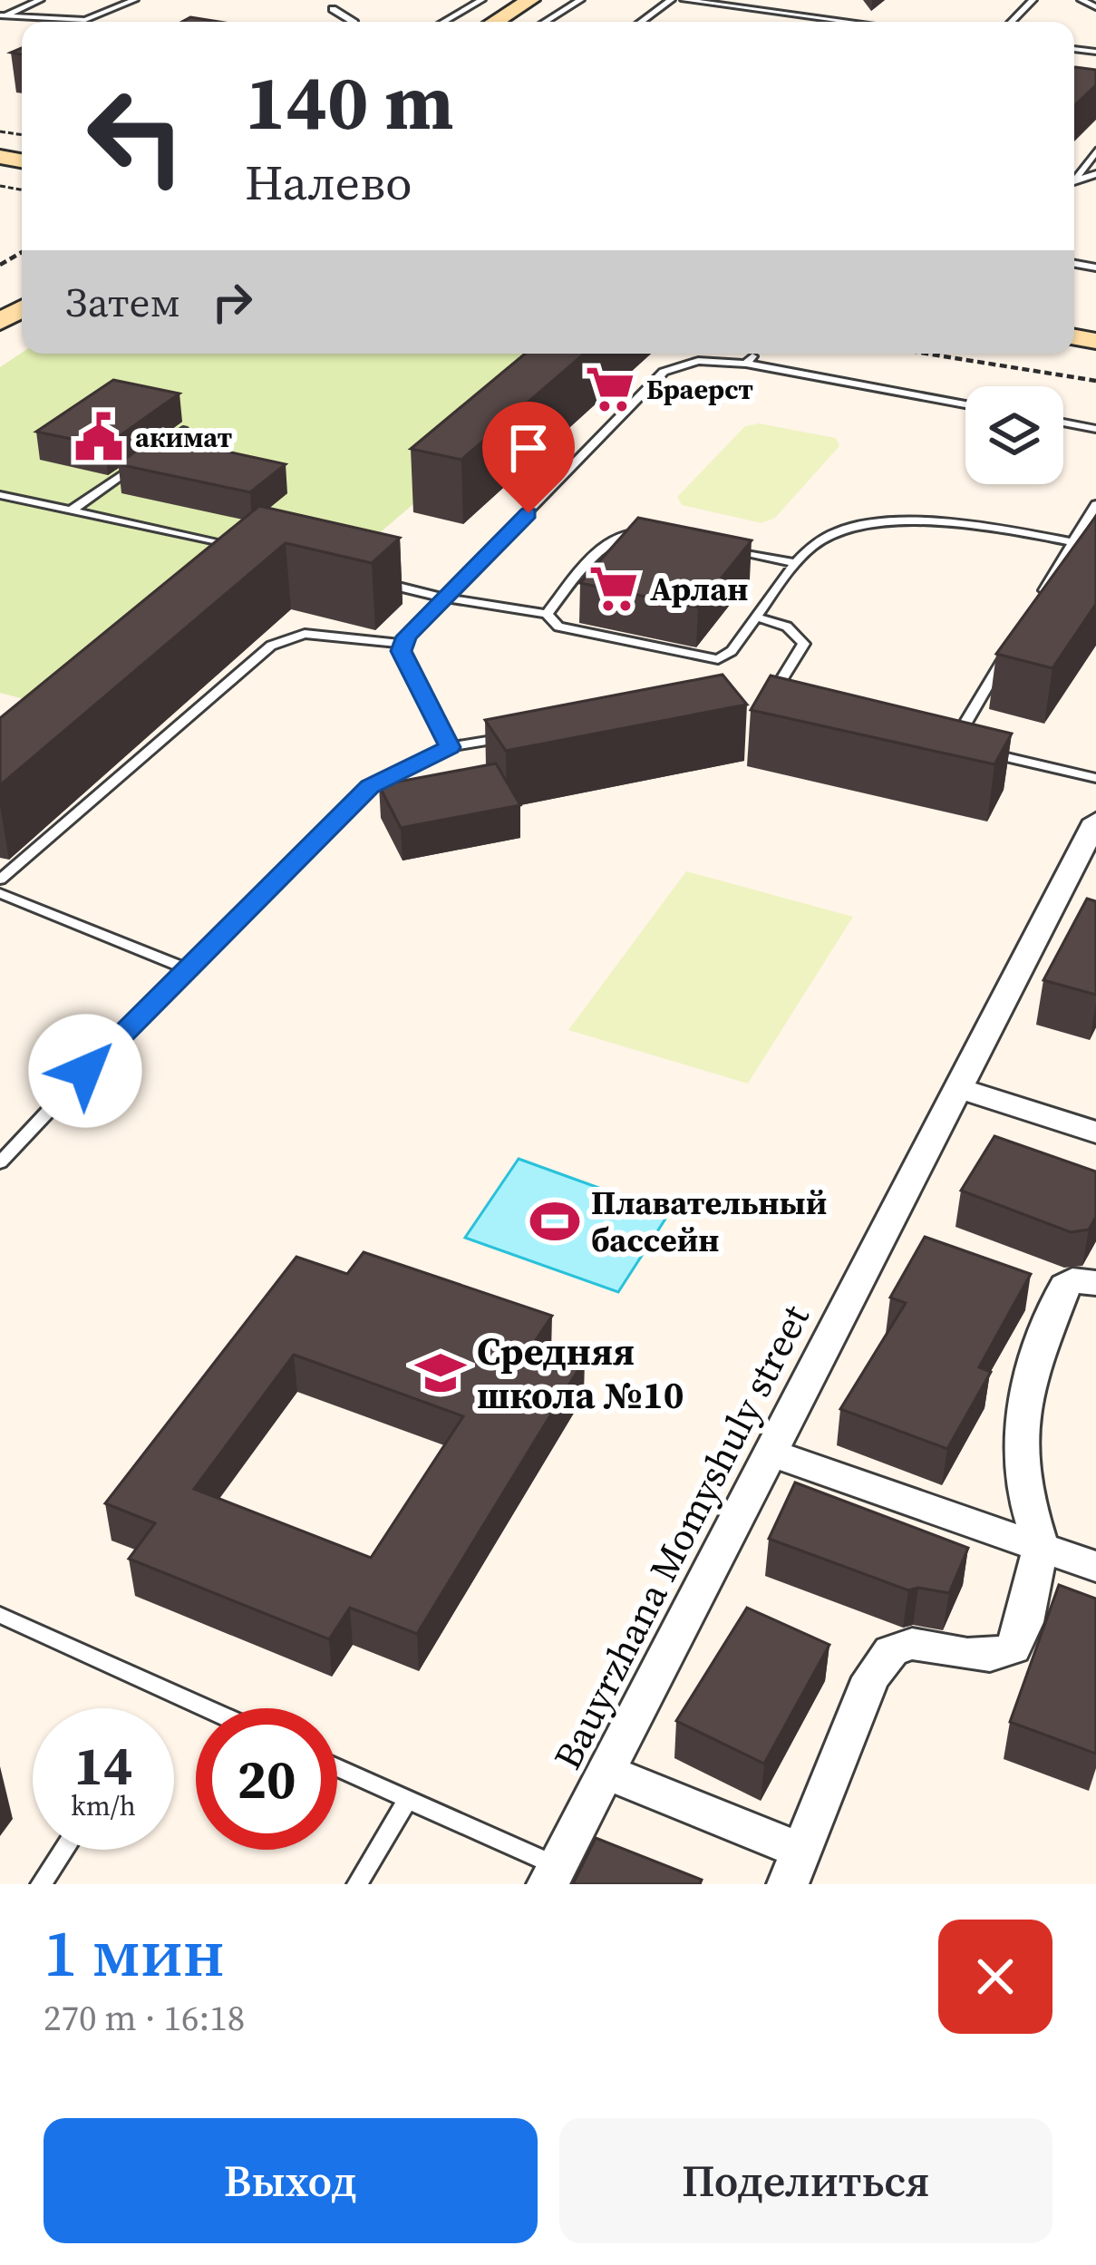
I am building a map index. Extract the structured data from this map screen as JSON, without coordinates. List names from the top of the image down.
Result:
{
  "streets": {
    "street": ["Bauyrzhana Momyshuly street"]
  },
  "places": {
    "supermarket": ["Браерст", "Арлан"],
    "public building": ["акимат"],
    "sports": ["Плавательный бассейн"],
    "school or university": ["Средняя школа №10"]
  },
  "page": {
    "turn": ["140 m", "Налево"],
    "then": "Затем",
    "speed": "14 km/h",
    "limit": "20",
    "heading": ["1 мин", "270 m · 16:18"],
    "buttons": ["Выход", "Поделиться"]
  }
}
